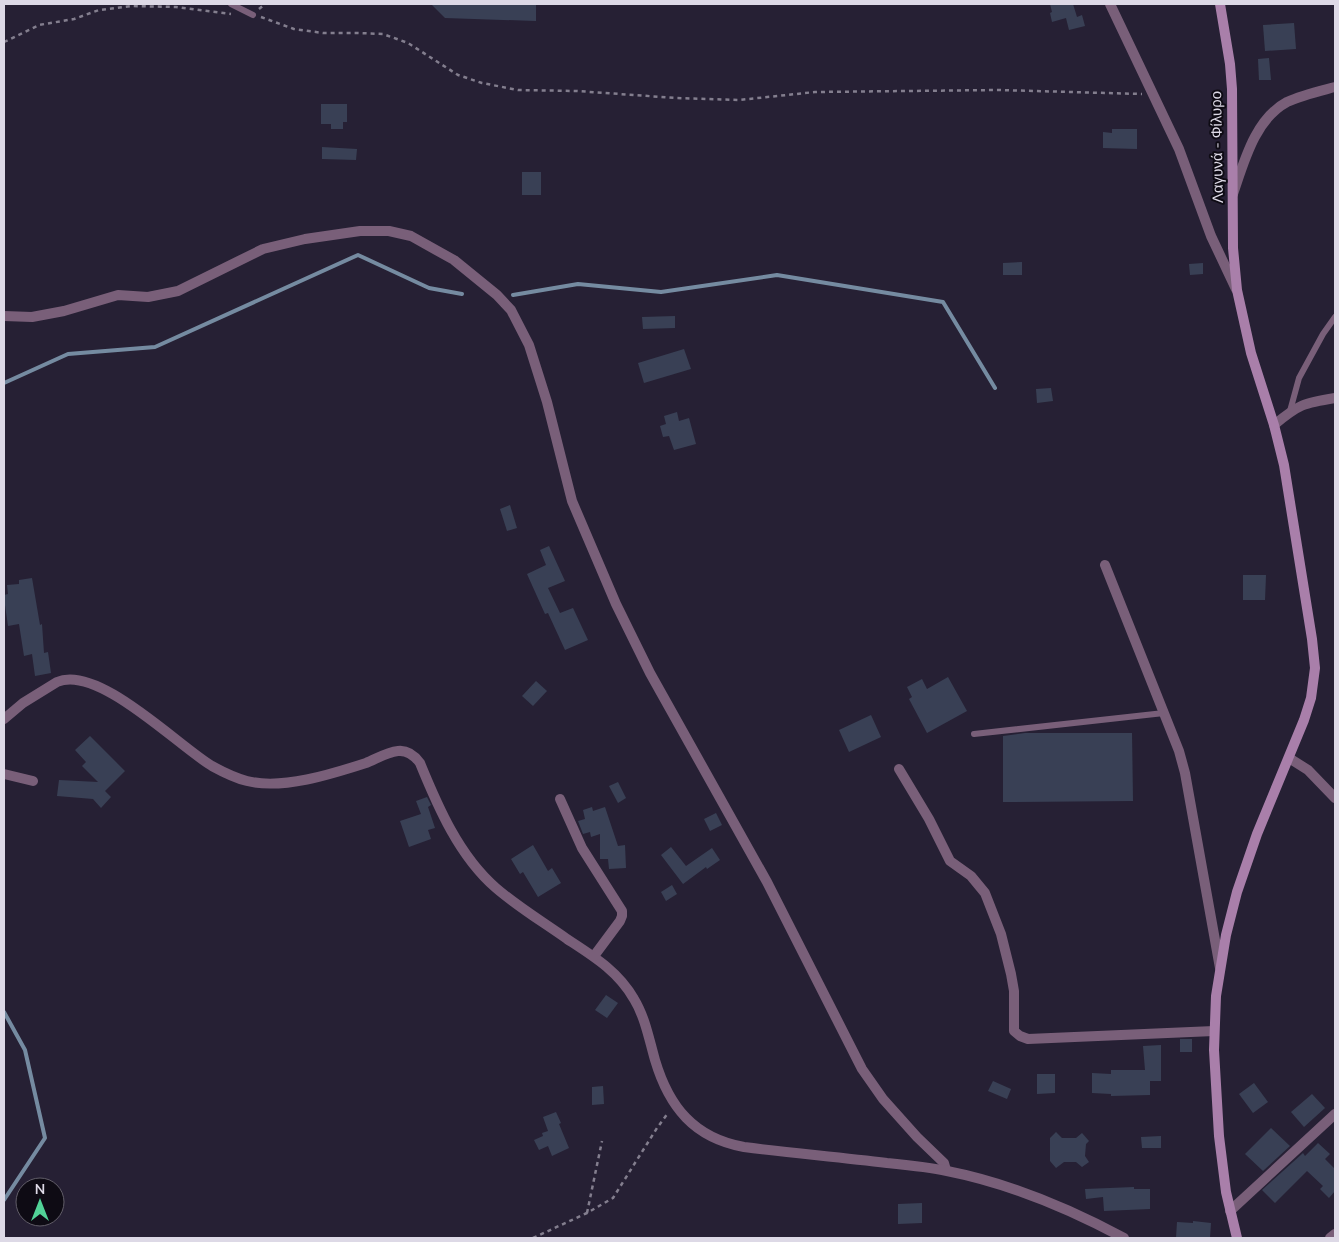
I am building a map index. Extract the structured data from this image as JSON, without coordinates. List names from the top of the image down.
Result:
{
  "streets": {
    "street": ["Λαγυνά - Φίλυρο"]
  },
  "north": "top"
}
